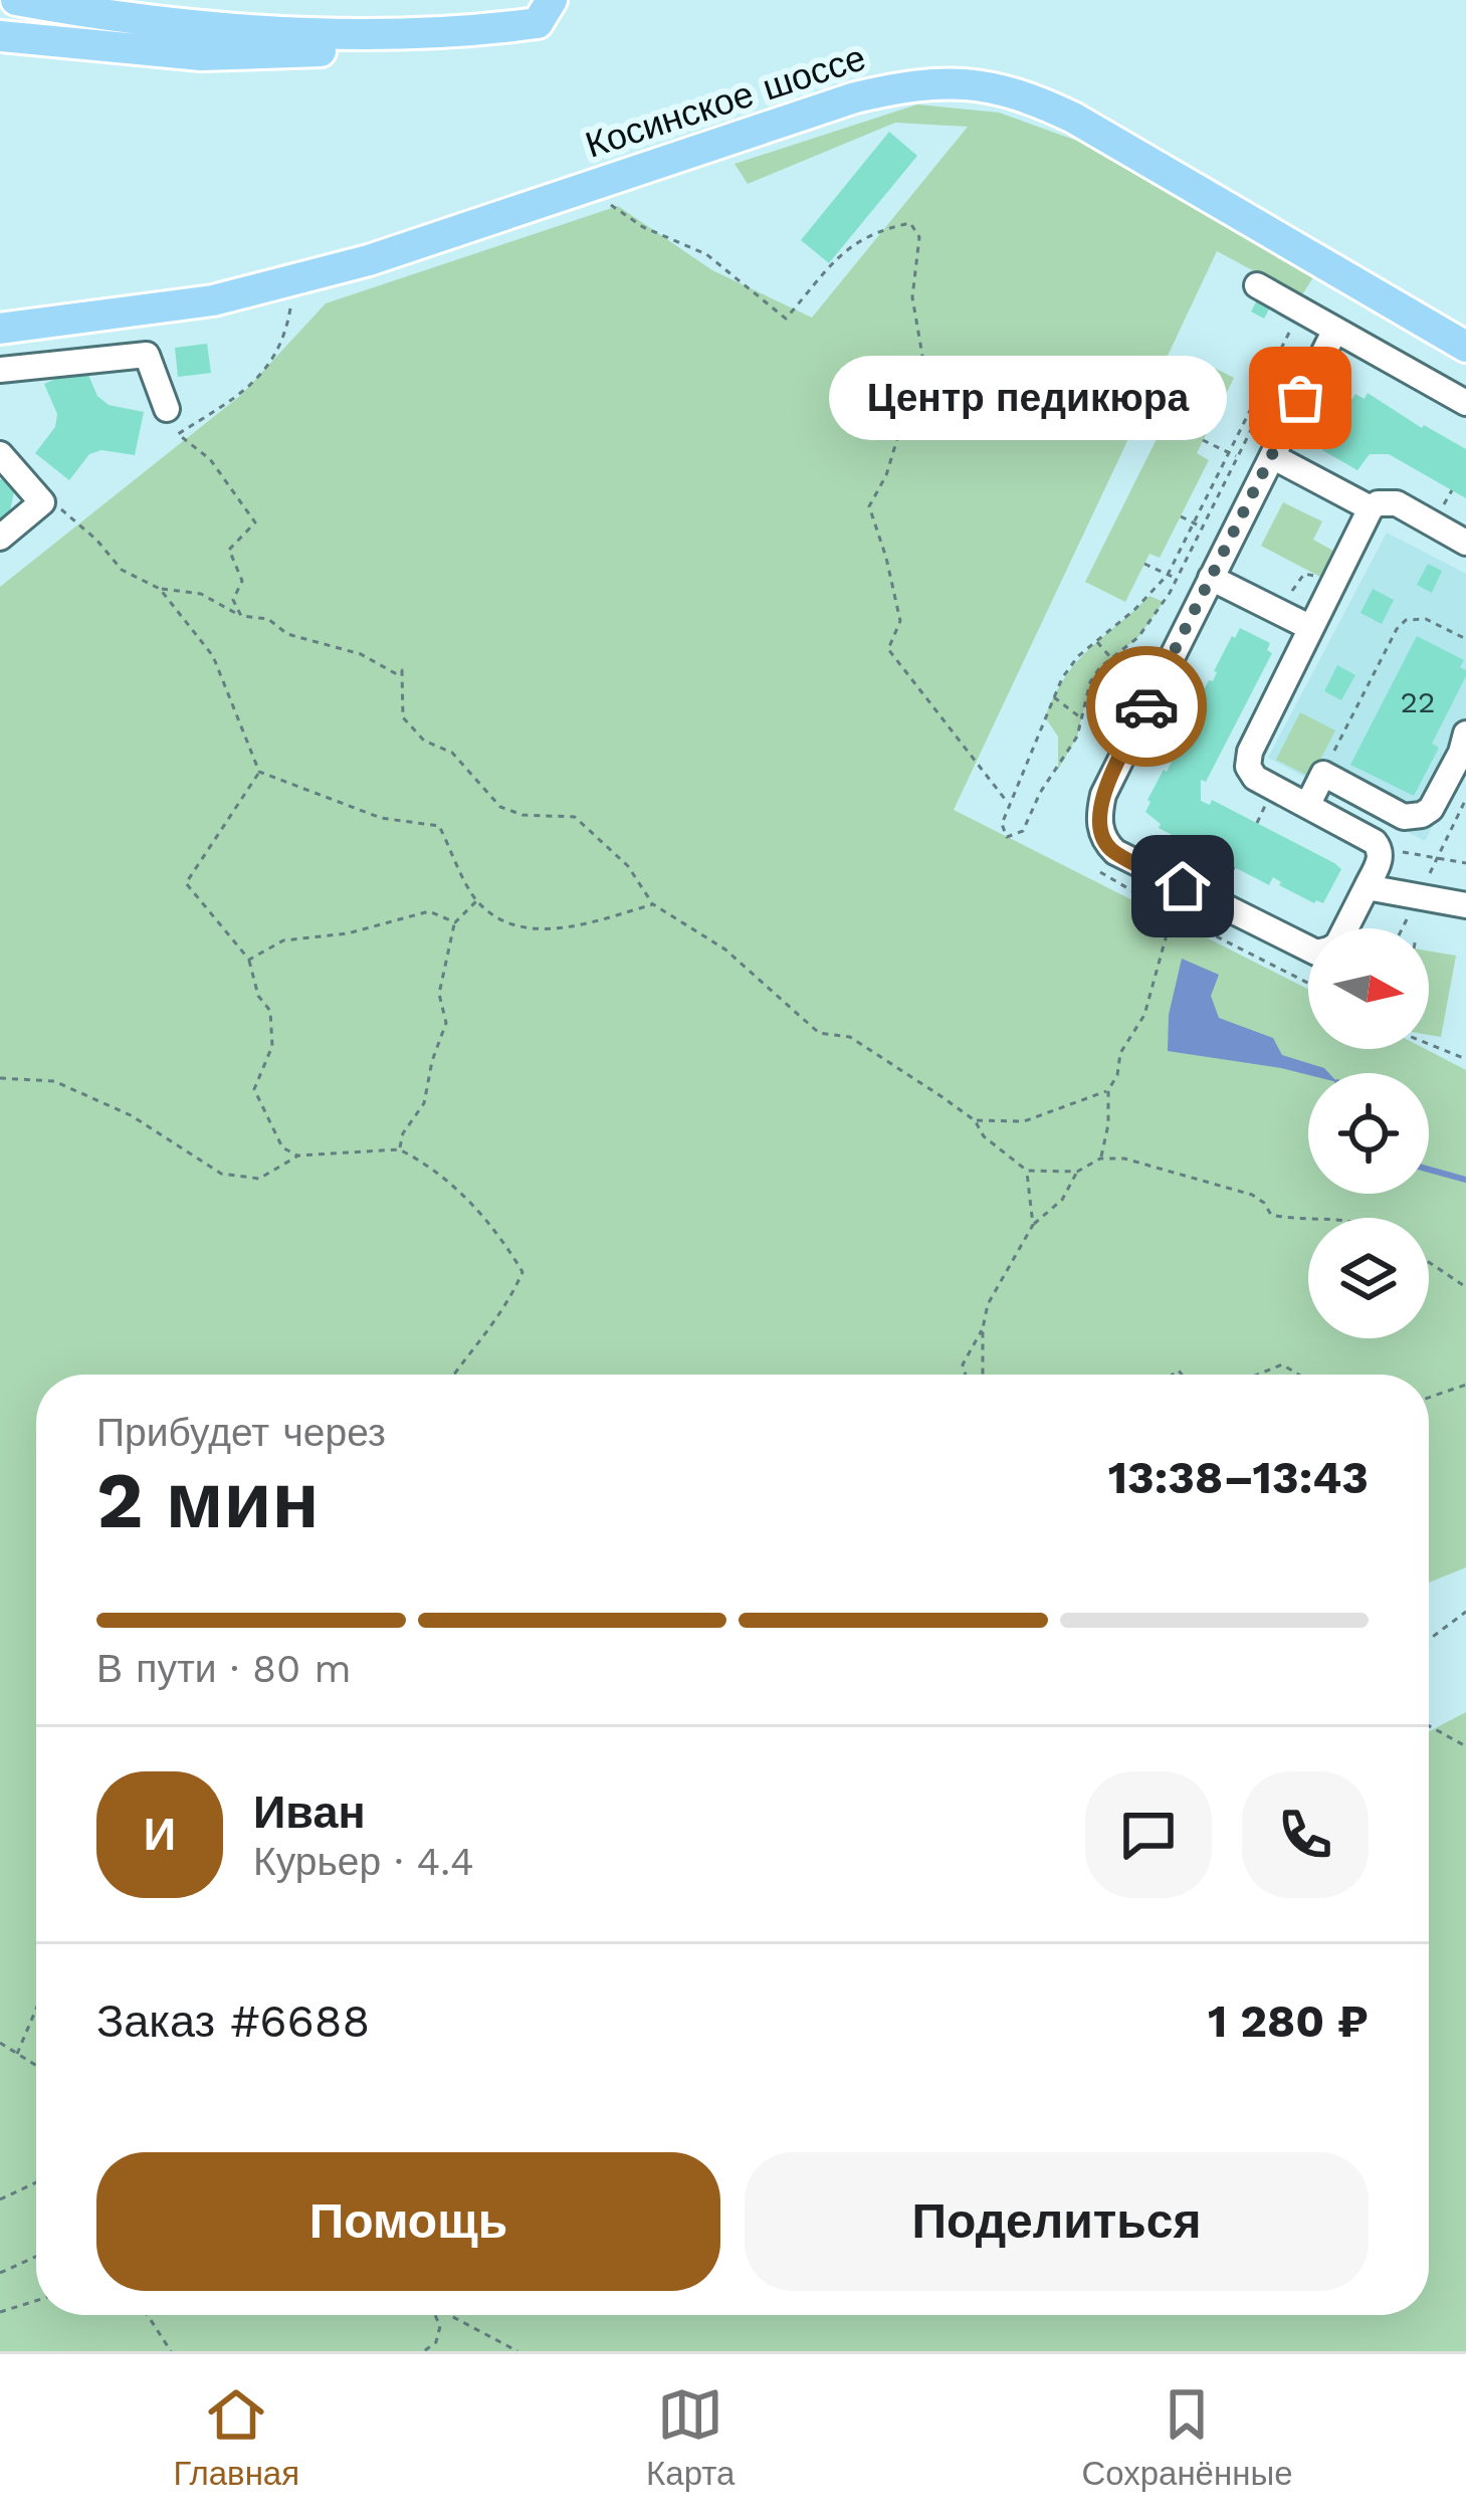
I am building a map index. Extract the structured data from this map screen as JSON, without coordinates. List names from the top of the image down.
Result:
{
  "streets": {
    "main road": ["Косинское шоссе"]
  },
  "places": ["Центр педикюра"],
  "house_numbers": ["22"],
  "north": "right",
  "page": {
    "bubble": "Центр педикюра",
    "heading": ["2 мин", "Прибудет через", "13:38–13:43"],
    "panel": [
      "Иван",
      "Курьер · 4.4",
      "Заказ #6688",
      "1 280 ₽"
    ],
    "bar": "В пути · 80 m",
    "round": "И",
    "buttons": ["Помощь", "Поделиться"],
    "tabs": ["Главная", "Карта", "Сохранённые"]
  }
}
